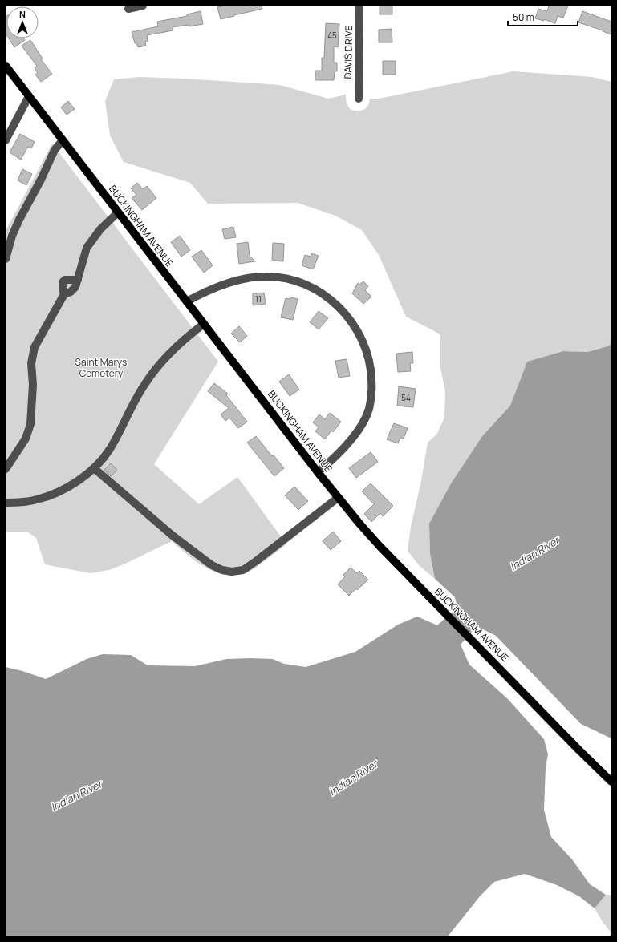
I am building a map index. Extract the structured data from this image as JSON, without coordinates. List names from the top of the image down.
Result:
{
  "streets": {
    "main road": ["BUCKINGHAM AVENUE"],
    "street": ["DAVIS DRIVE"]
  },
  "water": ["Indian River"],
  "parks": ["Saint Marys Cemetery"],
  "house_numbers": ["45", "11", "54"],
  "scale_bar": "50 m",
  "north": "top"
}
